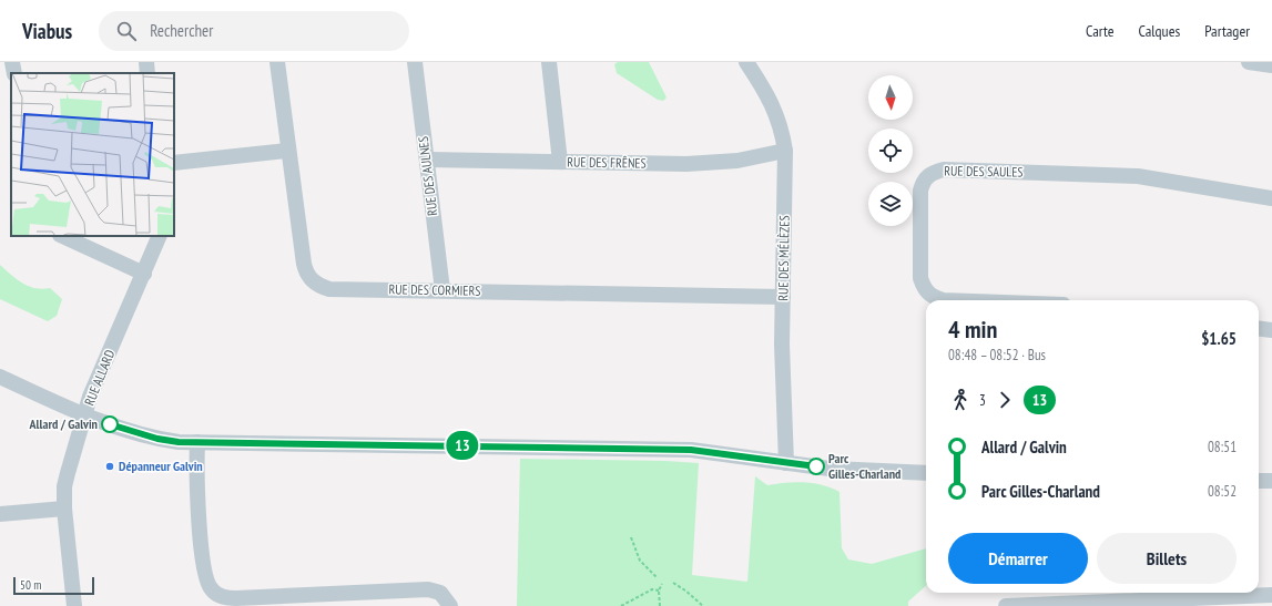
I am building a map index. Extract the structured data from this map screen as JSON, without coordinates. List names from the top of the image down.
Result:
{
  "streets": {
    "street": [
      "RUE DES FRÊNES",
      "RUE DES SAULES",
      "RUE DES AULNES",
      "RUE DES MÉLÈZES",
      "RUE DES CORMIERS",
      "RUE ALLARD"
    ]
  },
  "crossings": [
    ["RUE DES FRÊNES", "RUE DES AULNES"],
    ["RUE DES FRÊNES", "RUE DES MÉLÈZES"],
    ["RUE DES AULNES", "RUE DES CORMIERS"],
    ["RUE DES MÉLÈZES", "RUE DES CORMIERS"]
  ],
  "places": ["Allard / Galvin", "Dépanneur Galvin", "Parc Gilles-Charland"],
  "lines": ["bus line 13"],
  "scale_bar": "50 m",
  "north": "bottom",
  "page": {
    "header": "Viabus",
    "search": "Rechercher",
    "nav": ["Carte", "Calques", "Partager"],
    "on_map": "13",
    "heading": ["4 min", "08:48 – 08:52 · Bus", "$1.65"],
    "legs": ["3", "13"],
    "list": [
      {
        "name": "Allard / Galvin",
        "value": "08:51"
      },
      {
        "name": "Parc Gilles-Charland",
        "value": "08:52"
      }
    ],
    "buttons": ["Démarrer", "Billets"],
    "scale": "50 m"
  }
}
